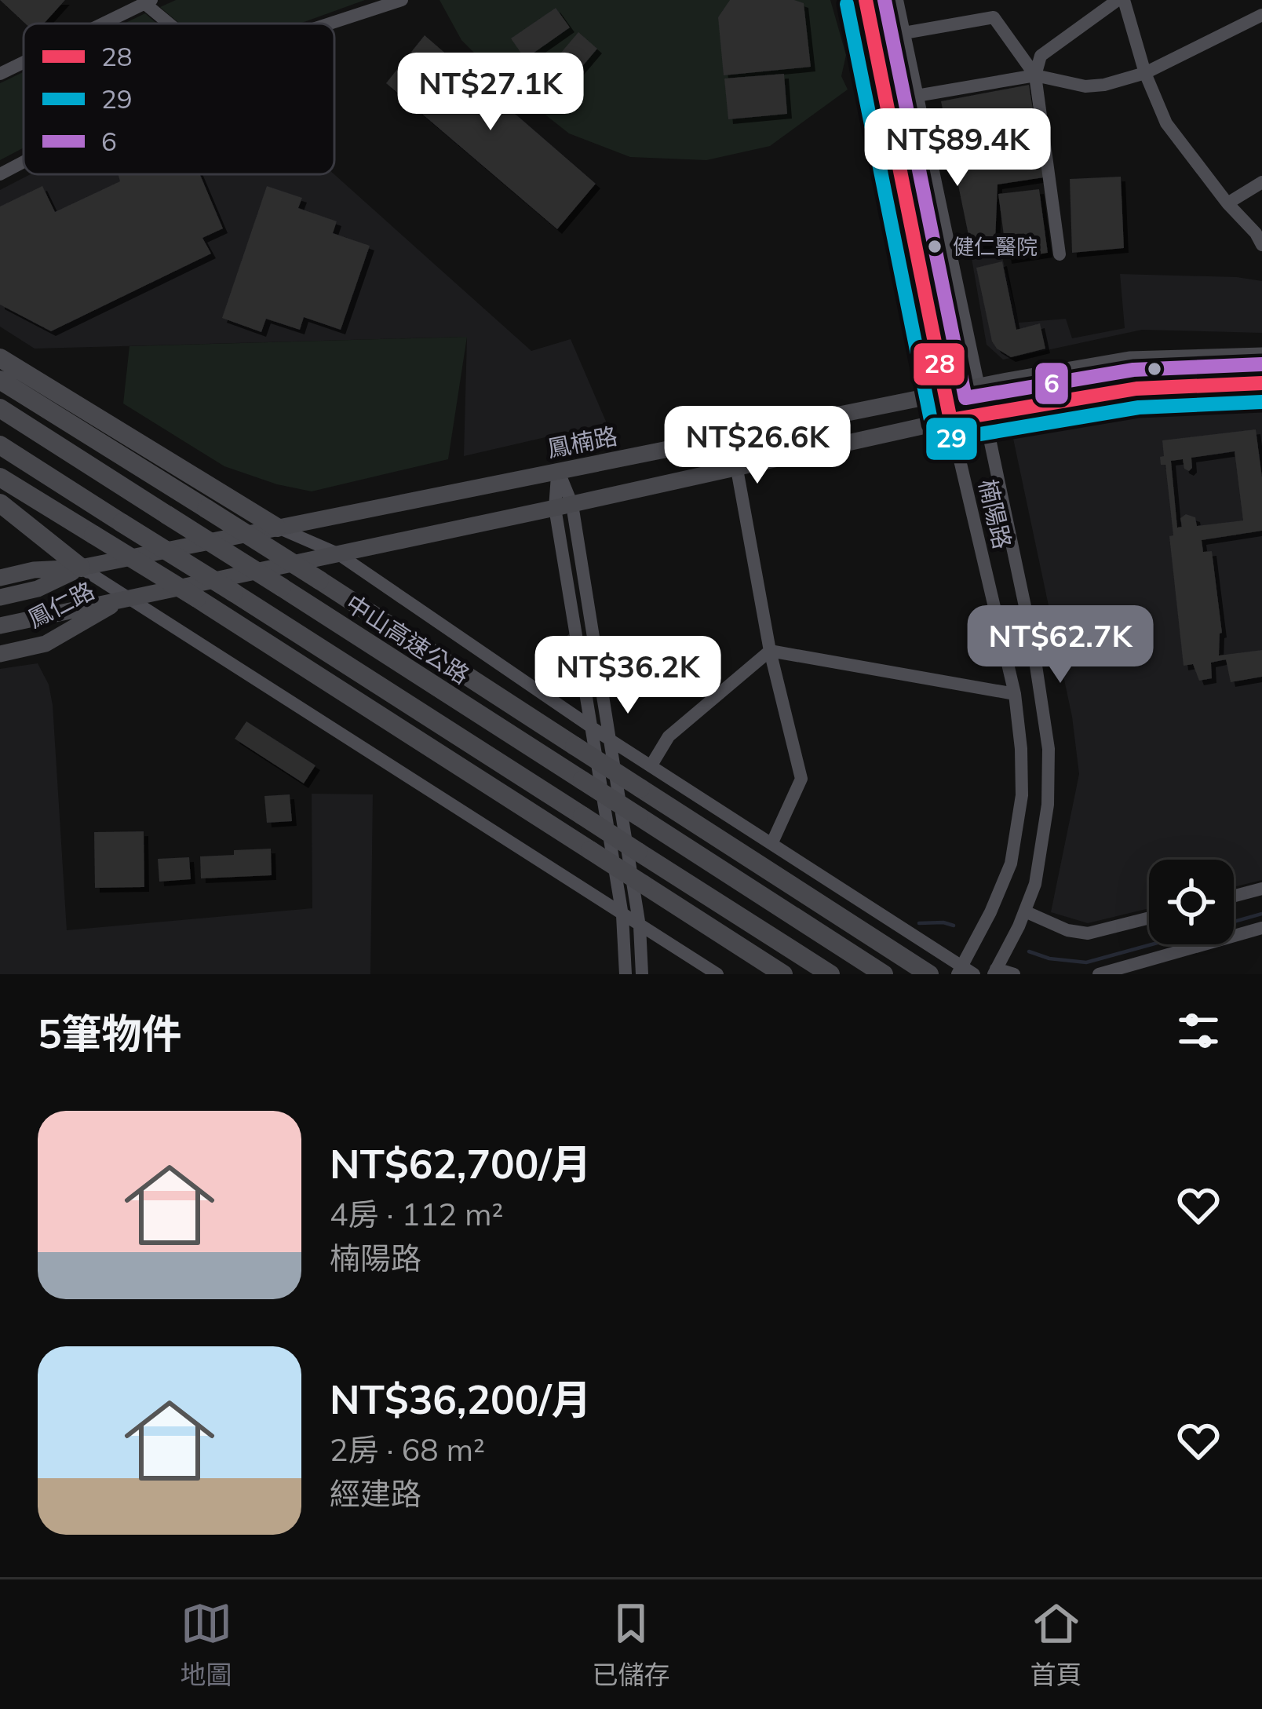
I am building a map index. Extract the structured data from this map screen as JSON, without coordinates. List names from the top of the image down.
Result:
{
  "streets": {
    "highway": ["中山高速公路"],
    "main road": ["鳳楠路", "鳳仁路"],
    "street": ["楠陽路"]
  },
  "crossings": [
    ["鳳楠路", "楠陽路"],
    ["鳳楠路", "鳳仁路"]
  ],
  "places": ["健仁醫院"],
  "lines": ["transit line 28", "transit line 6", "transit line 29"],
  "legend": ["28", "29", "6"],
  "page": {
    "price": [
      "NT$27.1K",
      "NT$89.4K",
      "NT$26.6K",
      "NT$62.7K",
      "NT$36.2K"
    ],
    "heading": "5筆物件",
    "list": [
      {
        "name": "NT$62,700/月",
        "note": "4房 · 112 m² · 楠陽路"
      },
      {
        "name": "NT$36,200/月",
        "note": "2房 · 68 m² · 經建路"
      }
    ],
    "tabs": ["地圖", "已儲存", "首頁"]
  }
}
